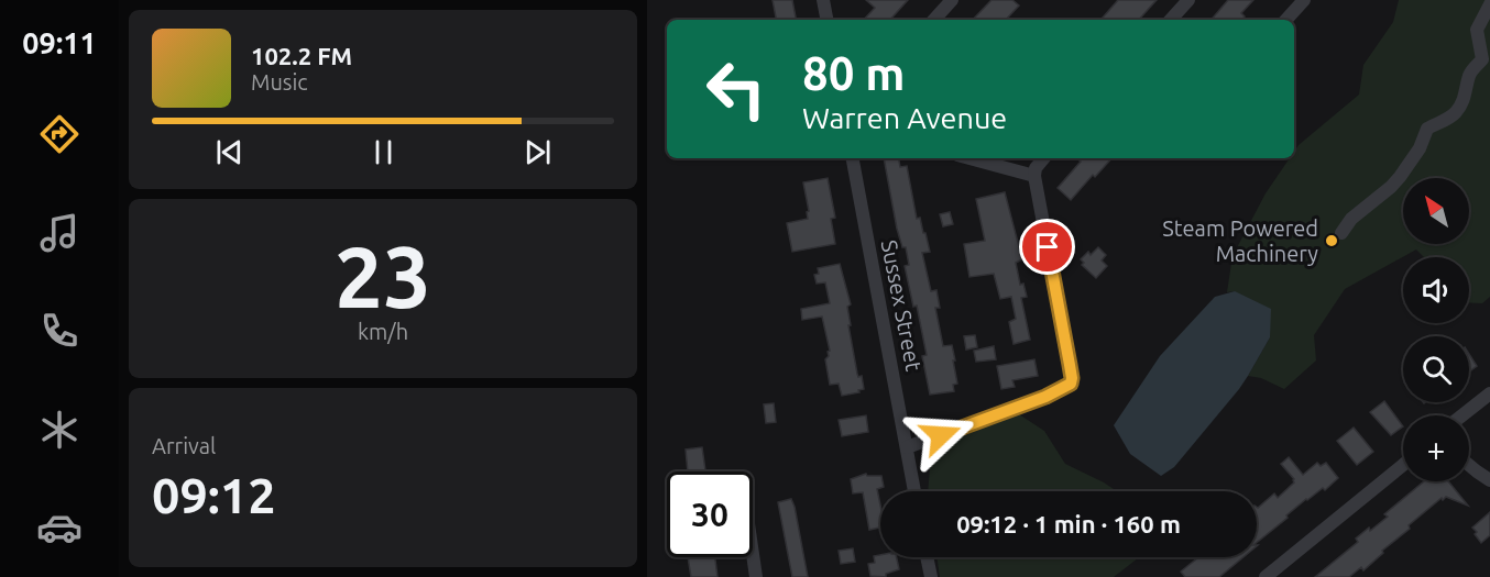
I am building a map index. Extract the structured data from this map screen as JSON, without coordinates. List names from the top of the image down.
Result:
{
  "streets": {
    "street": ["Sussex Street"]
  },
  "places": ["Steam Powered Machinery"],
  "north": "top left",
  "page": {
    "tabs": "09:11",
    "turn": ["80 m", "Warren Avenue"],
    "song": ["102.2 FM", "Music"],
    "map_buttons": "+",
    "tile": [
      ["23", "km/h"],
      ["Arrival", "09:12"]
    ],
    "limit": "30",
    "trip": "09:12 · 1 min · 160 m"
  }
}
